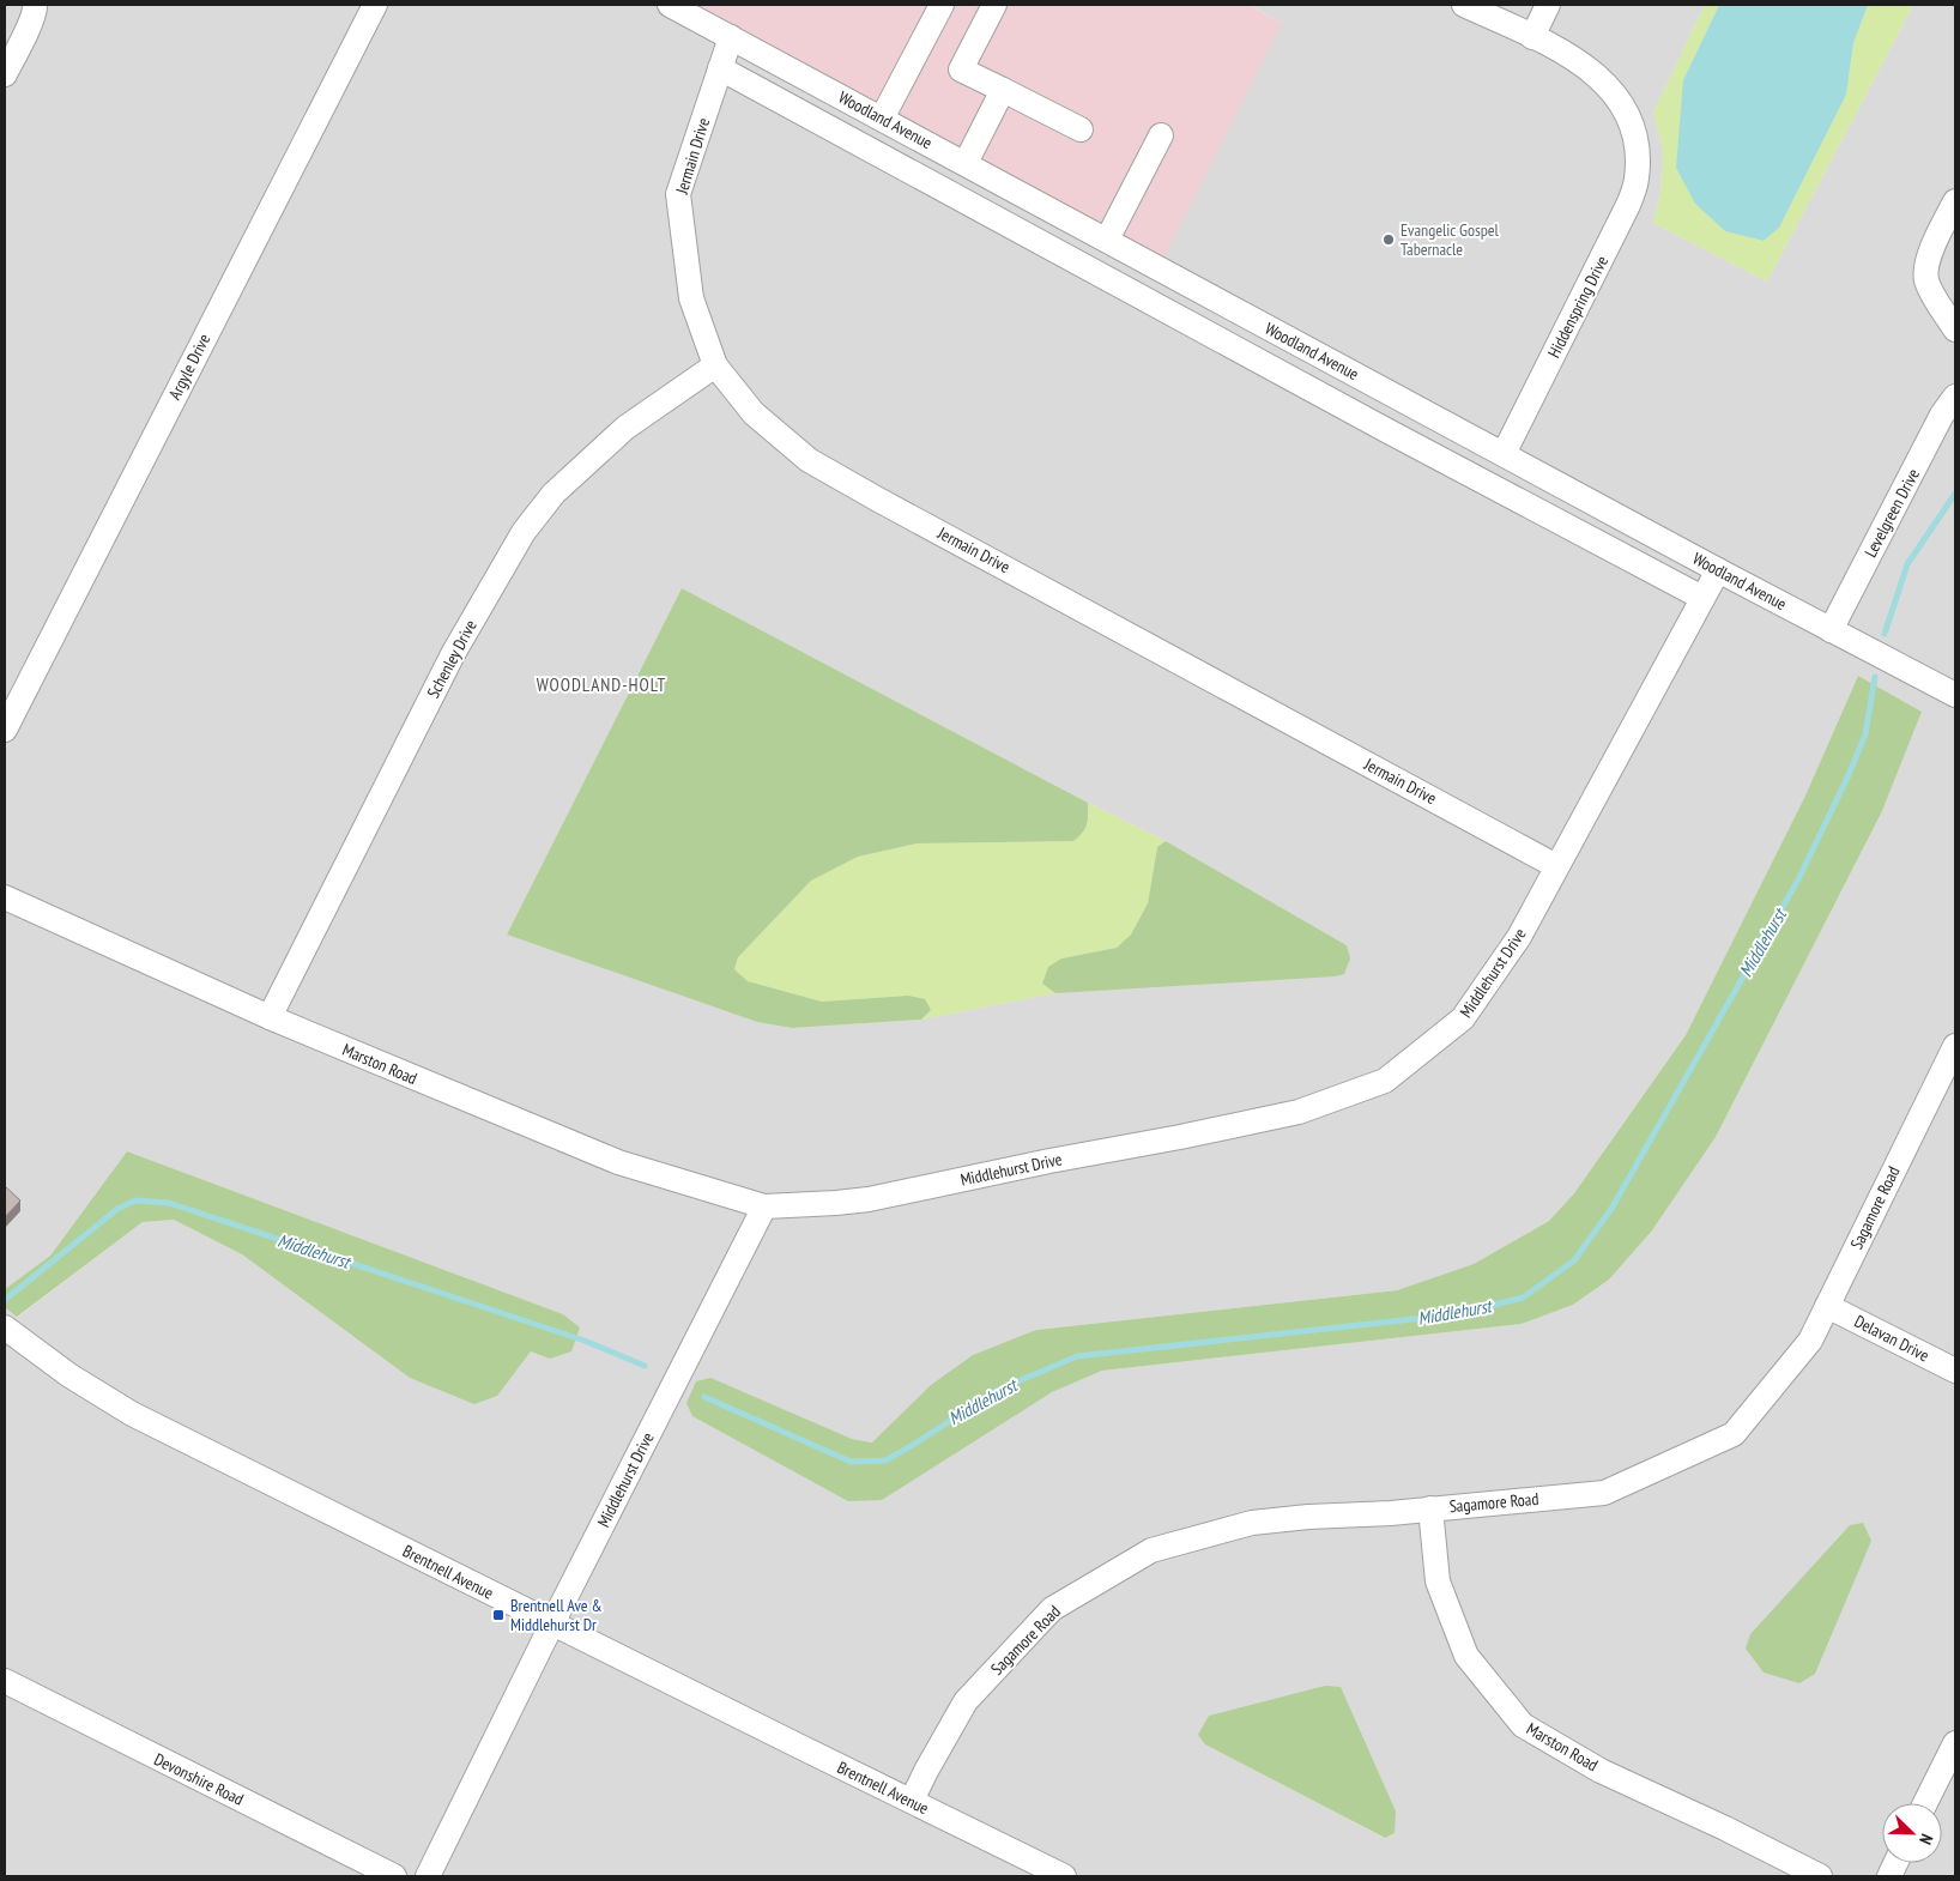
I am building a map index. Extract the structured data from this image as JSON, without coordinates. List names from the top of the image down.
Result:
{
  "streets": {
    "street": [
      "Woodland Avenue",
      "Jermain Drive",
      "Hiddenspring Drive",
      "Argyle Drive",
      "Levelgreen Drive",
      "Schenley Drive",
      "Middlehurst Drive",
      "Marston Road",
      "Sagamore Road",
      "Delavan Drive",
      "Brentnell Avenue",
      "Devonshire Road"
    ]
  },
  "crossings": [
    ["Woodland Avenue", "Jermain Drive"],
    ["Woodland Avenue", "Hiddenspring Drive"],
    ["Woodland Avenue", "Levelgreen Drive"],
    ["Woodland Avenue", "Middlehurst Drive"],
    ["Jermain Drive", "Schenley Drive"],
    ["Jermain Drive", "Middlehurst Drive"],
    ["Schenley Drive", "Marston Road"],
    ["Middlehurst Drive", "Marston Road"],
    ["Middlehurst Drive", "Brentnell Avenue"],
    ["Marston Road", "Sagamore Road"],
    ["Sagamore Road", "Delavan Drive"],
    ["Sagamore Road", "Brentnell Avenue"]
  ],
  "districts": ["WOODLAND-HOLT"],
  "water": ["Middlehurst"],
  "places": {
    "other": ["Evangelic Gospel Tabernacle"],
    "transit": ["Brentnell Ave & Middlehurst Dr"]
  },
  "north": "bottom right"
}
